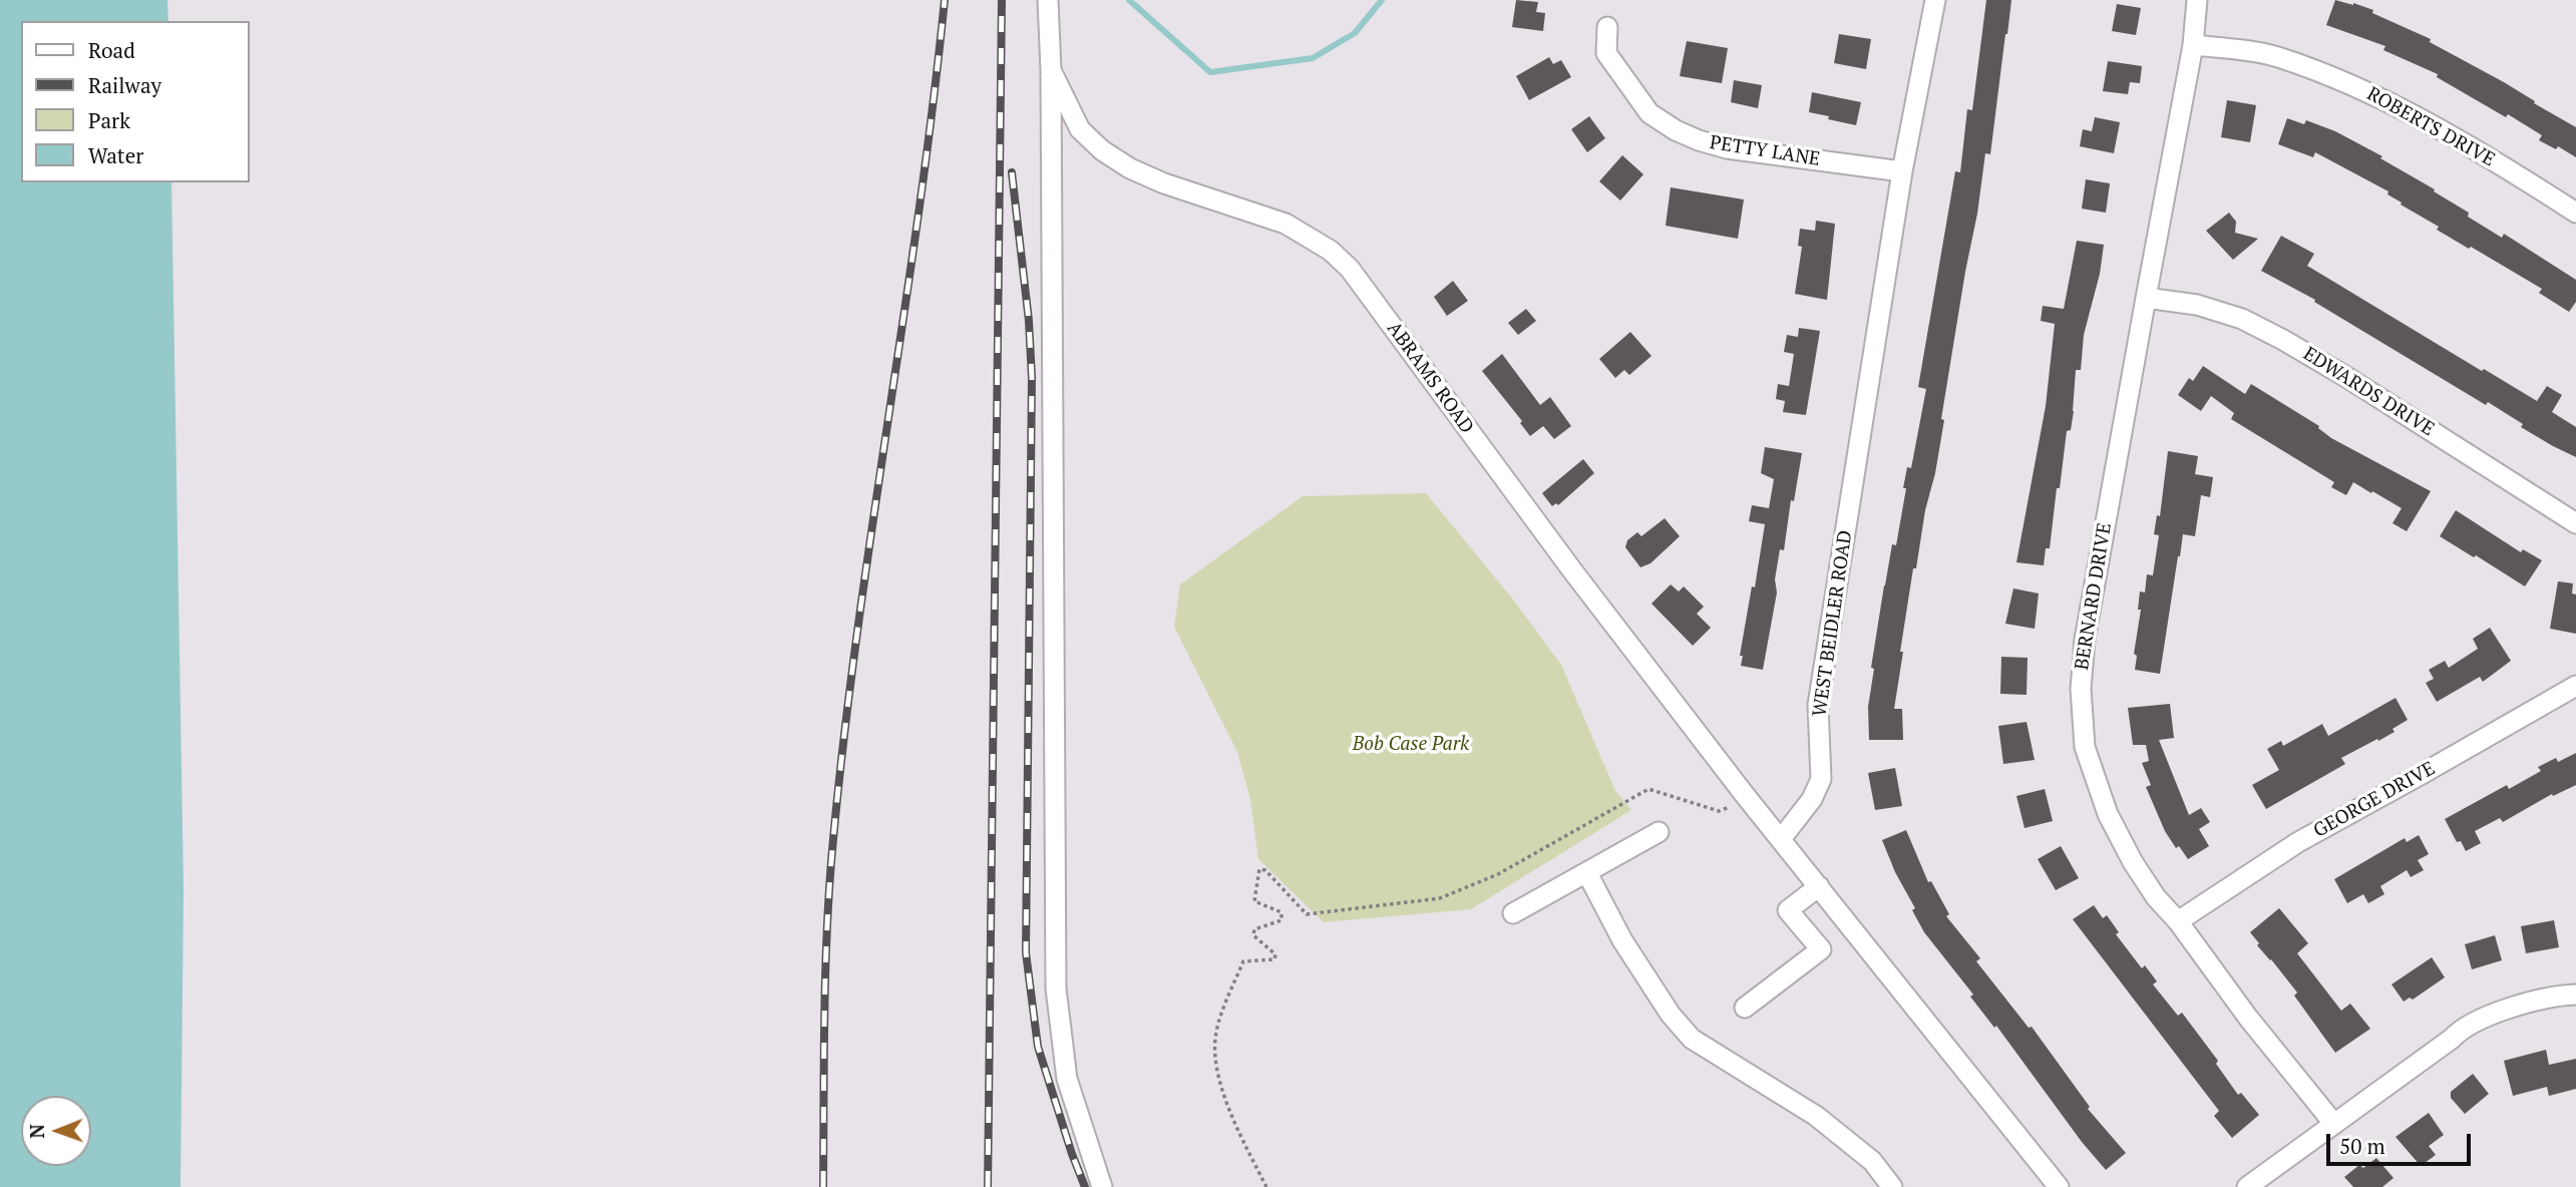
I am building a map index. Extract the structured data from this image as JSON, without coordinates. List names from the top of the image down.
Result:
{
  "streets": {
    "street": [
      "ROBERTS DRIVE",
      "PETTY LANE",
      "ABRAMS ROAD",
      "EDWARDS DRIVE",
      "BERNARD DRIVE",
      "WEST BEIDLER ROAD",
      "GEORGE DRIVE"
    ]
  },
  "crossings": [
    ["ROBERTS DRIVE", "BERNARD DRIVE"],
    ["PETTY LANE", "WEST BEIDLER ROAD"],
    ["ABRAMS ROAD", "WEST BEIDLER ROAD"],
    ["EDWARDS DRIVE", "BERNARD DRIVE"],
    ["BERNARD DRIVE", "GEORGE DRIVE"]
  ],
  "parks": ["Bob Case Park"],
  "legend": [
    "Road",
    "Railway",
    "Park",
    "Water"
  ],
  "scale_bar": "50 m",
  "north": "left"
}
